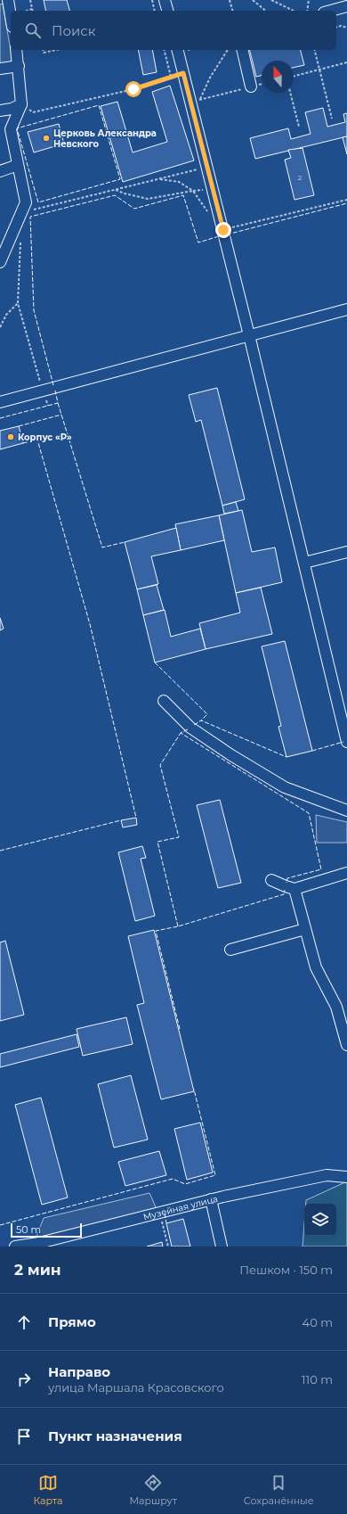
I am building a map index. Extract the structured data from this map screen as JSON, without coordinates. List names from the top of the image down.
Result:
{
  "streets": {
    "street": ["Музейная улица"]
  },
  "places": ["Церковь Александра Невского", "Корпус «Р»"],
  "house_numbers": ["2"],
  "scale_bar": "50 m",
  "north": "top",
  "page": {
    "search": "Поиск",
    "scale": "50 m",
    "heading": ["2 мин", "Пешком · 150 m"],
    "list": [
      ["Прямо", "40 m"],
      ["Направо", "улица Маршала Красовского", "110 m"],
      "Пункт назначения"
    ],
    "nav": ["Карта", "Маршрут", "Сохранённые"]
  }
}
